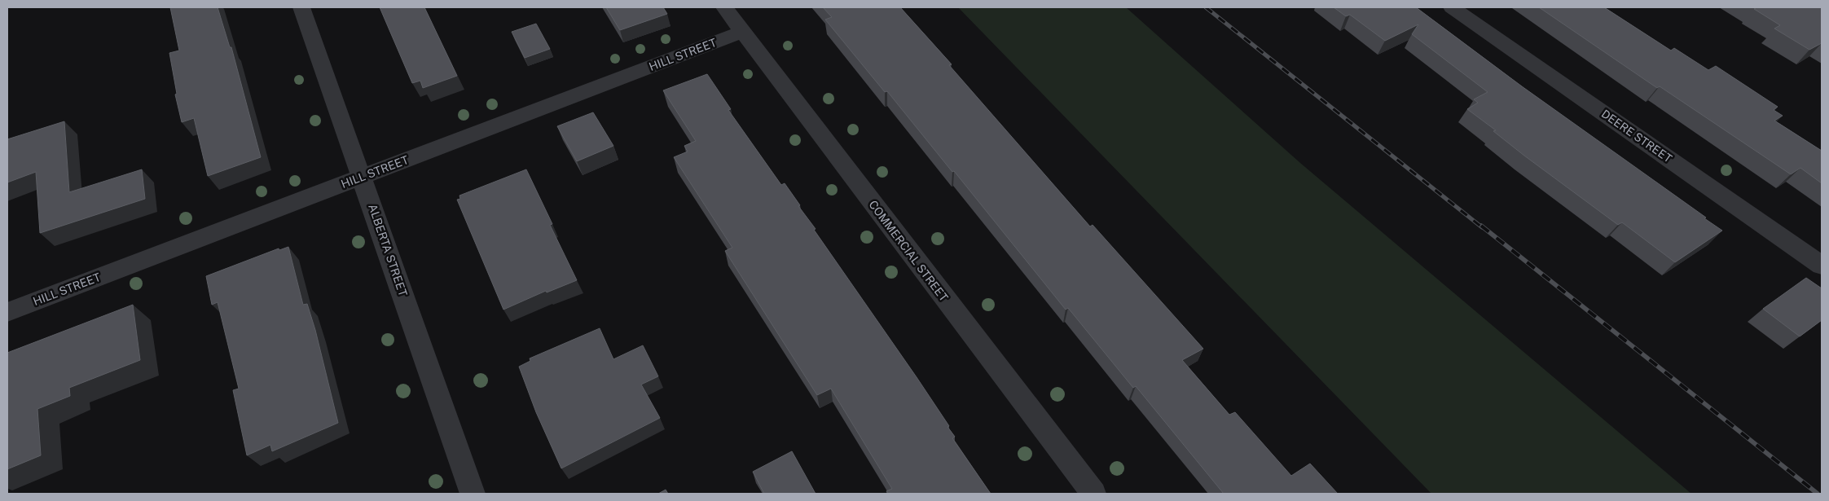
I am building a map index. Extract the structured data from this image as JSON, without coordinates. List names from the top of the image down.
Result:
{
  "streets": {
    "street": [
      "HILL STREET",
      "DEERE STREET",
      "ALBERTA STREET",
      "COMMERCIAL STREET"
    ]
  },
  "crossings": [
    ["HILL STREET", "ALBERTA STREET"],
    ["HILL STREET", "COMMERCIAL STREET"]
  ]
}
